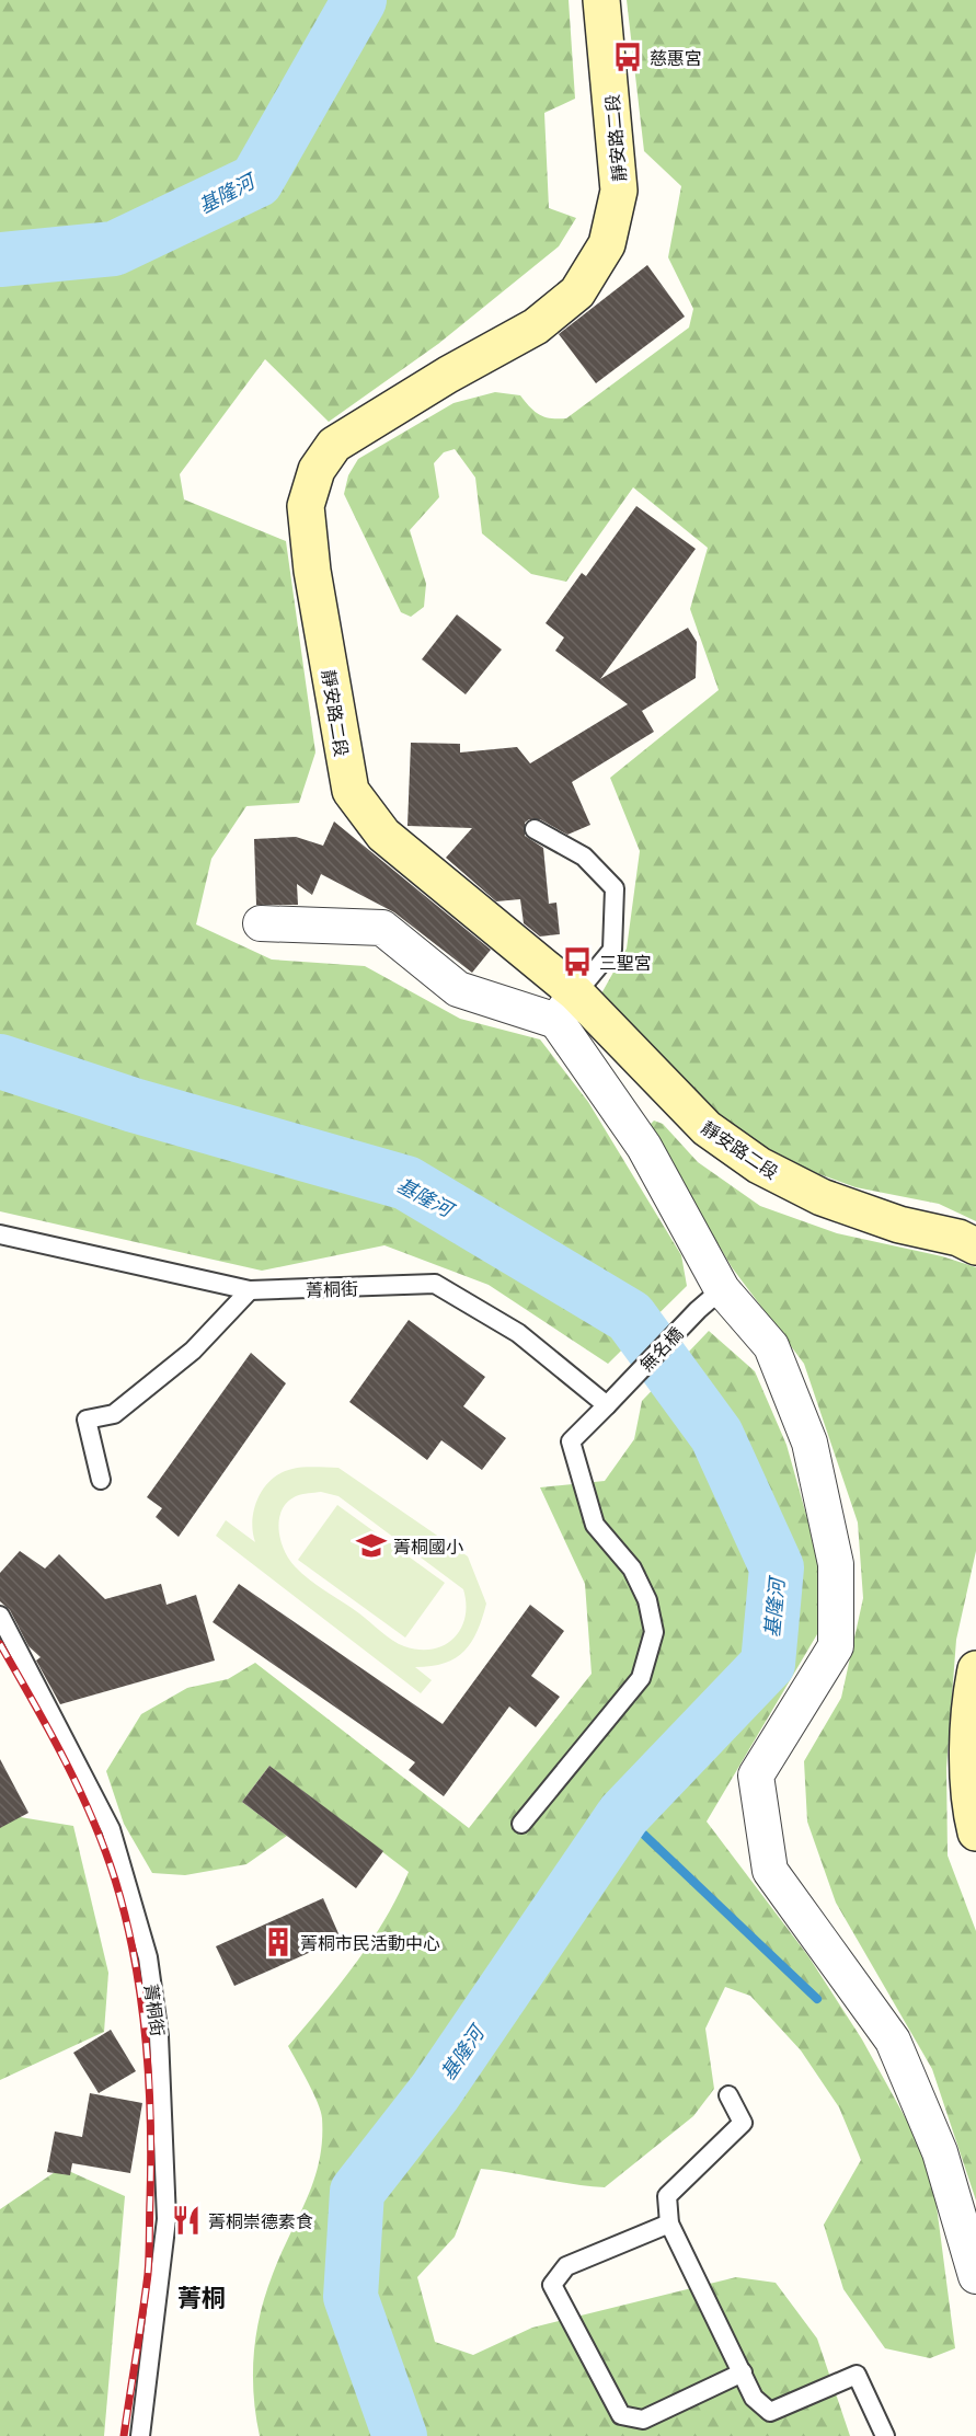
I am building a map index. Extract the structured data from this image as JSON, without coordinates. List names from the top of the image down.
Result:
{
  "streets": {
    "main road": ["靜安路二段"],
    "lane": ["菁桐街", "無名橋"]
  },
  "crossings": [
    ["菁桐街", "無名橋"]
  ],
  "districts": ["菁桐"],
  "water": ["基隆河"],
  "places": {
    "bus stop": ["慈惠宮", "三聖宮"],
    "school or university": ["菁桐國小"],
    "building": ["菁桐市民活動中心"],
    "restaurant": ["菁桐崇德素食"]
  }
}
